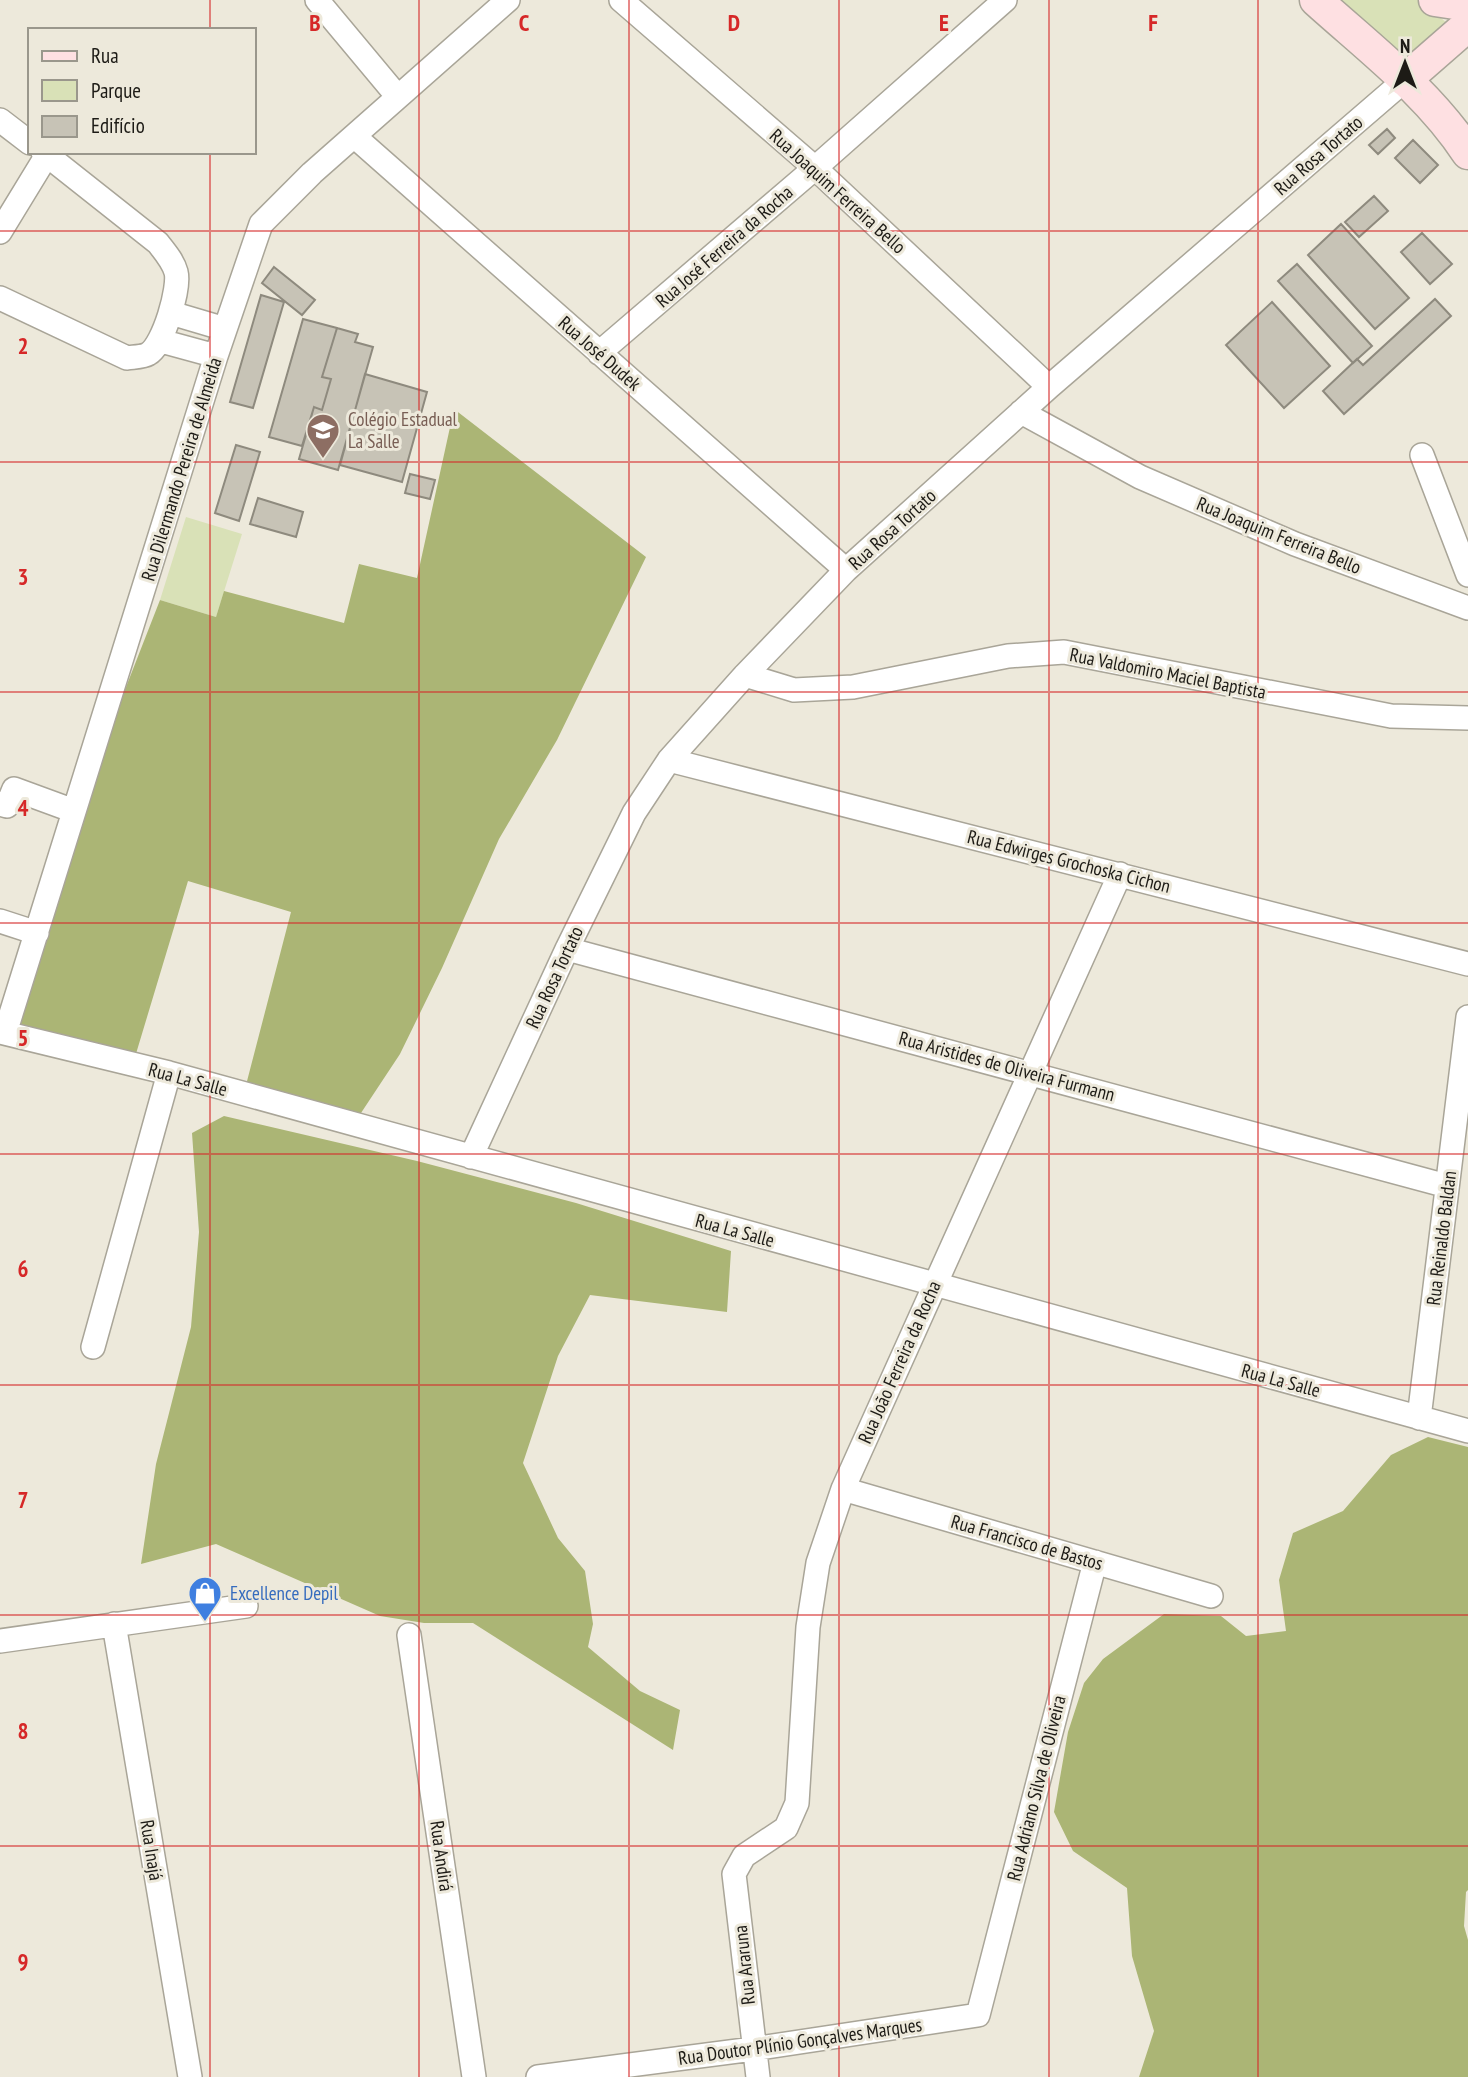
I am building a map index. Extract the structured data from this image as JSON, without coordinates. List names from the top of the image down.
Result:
{
  "streets": {
    "main road": ["Rua Rosa Tortato"],
    "street": [
      "Rua Joaquim Ferreira Bello",
      "Rua José Ferreira da Rocha",
      "Rua José Dudek",
      "Rua Dilermando Pereira de Almeida",
      "Rua Valdomiro Maciel Baptista",
      "Rua Edwirges Grochoska Cichon",
      "Rua Aristides de Oliveira Furmann",
      "Rua La Salle",
      "Rua Reinaldo Baldan",
      "Rua João Ferreira da Rocha",
      "Rua Francisco de Bastos",
      "Rua Adriano Silva de Oliveira",
      "Rua Inajá",
      "Rua Andirá",
      "Rua Araruna",
      "Rua Doutor Plínio Gonçalves Marques"
    ]
  },
  "crossings": [
    ["Rua Rosa Tortato", "Rua Joaquim Ferreira Bello"],
    ["Rua Rosa Tortato", "Rua José Dudek"],
    ["Rua Rosa Tortato", "Rua Valdomiro Maciel Baptista"],
    ["Rua Rosa Tortato", "Rua Edwirges Grochoska Cichon"],
    ["Rua Rosa Tortato", "Rua Aristides de Oliveira Furmann"],
    ["Rua Rosa Tortato", "Rua La Salle"],
    ["Rua Joaquim Ferreira Bello", "Rua José Ferreira da Rocha"],
    ["Rua José Ferreira da Rocha", "Rua José Dudek"],
    ["Rua José Dudek", "Rua Dilermando Pereira de Almeida"],
    ["Rua Dilermando Pereira de Almeida", "Rua La Salle"],
    ["Rua Edwirges Grochoska Cichon", "Rua João Ferreira da Rocha"],
    ["Rua Aristides de Oliveira Furmann", "Rua Reinaldo Baldan"],
    ["Rua Aristides de Oliveira Furmann", "Rua João Ferreira da Rocha"],
    ["Rua La Salle", "Rua Reinaldo Baldan"],
    ["Rua La Salle", "Rua João Ferreira da Rocha"],
    ["Rua João Ferreira da Rocha", "Rua Francisco de Bastos"],
    ["Rua João Ferreira da Rocha", "Rua Araruna"],
    ["Rua Francisco de Bastos", "Rua Adriano Silva de Oliveira"],
    ["Rua Adriano Silva de Oliveira", "Rua Doutor Plínio Gonçalves Marques"],
    ["Rua Araruna", "Rua Doutor Plínio Gonçalves Marques"]
  ],
  "places": {
    "school or university": ["Colégio Estadual La Salle"],
    "shop": ["Excellence Depil"]
  },
  "legend": ["Rua", "Parque", "Edifício"],
  "north": "top",
  "grid": {
    "columns": [
      "B",
      "C",
      "D",
      "E",
      "F"
    ],
    "rows": [
      "2",
      "3",
      "4",
      "5",
      "6",
      "7",
      "8",
      "9"
    ]
  }
}
